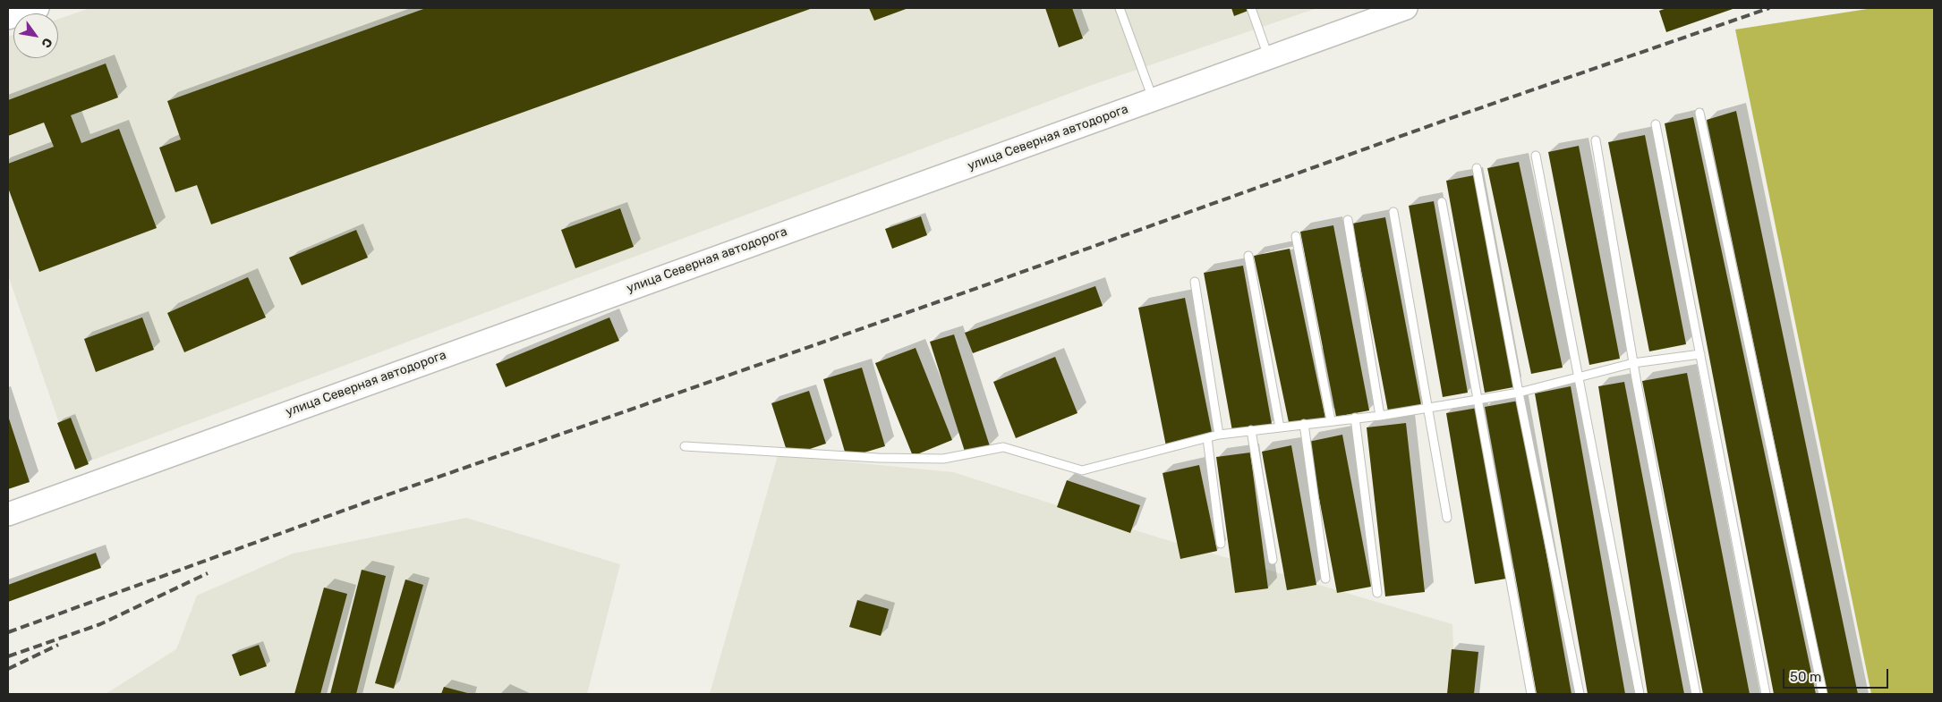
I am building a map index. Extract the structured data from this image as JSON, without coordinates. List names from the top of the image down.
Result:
{
  "streets": {
    "main road": ["улица Северная автодорога"]
  },
  "scale_bar": "50 m",
  "north": "bottom right"
}
